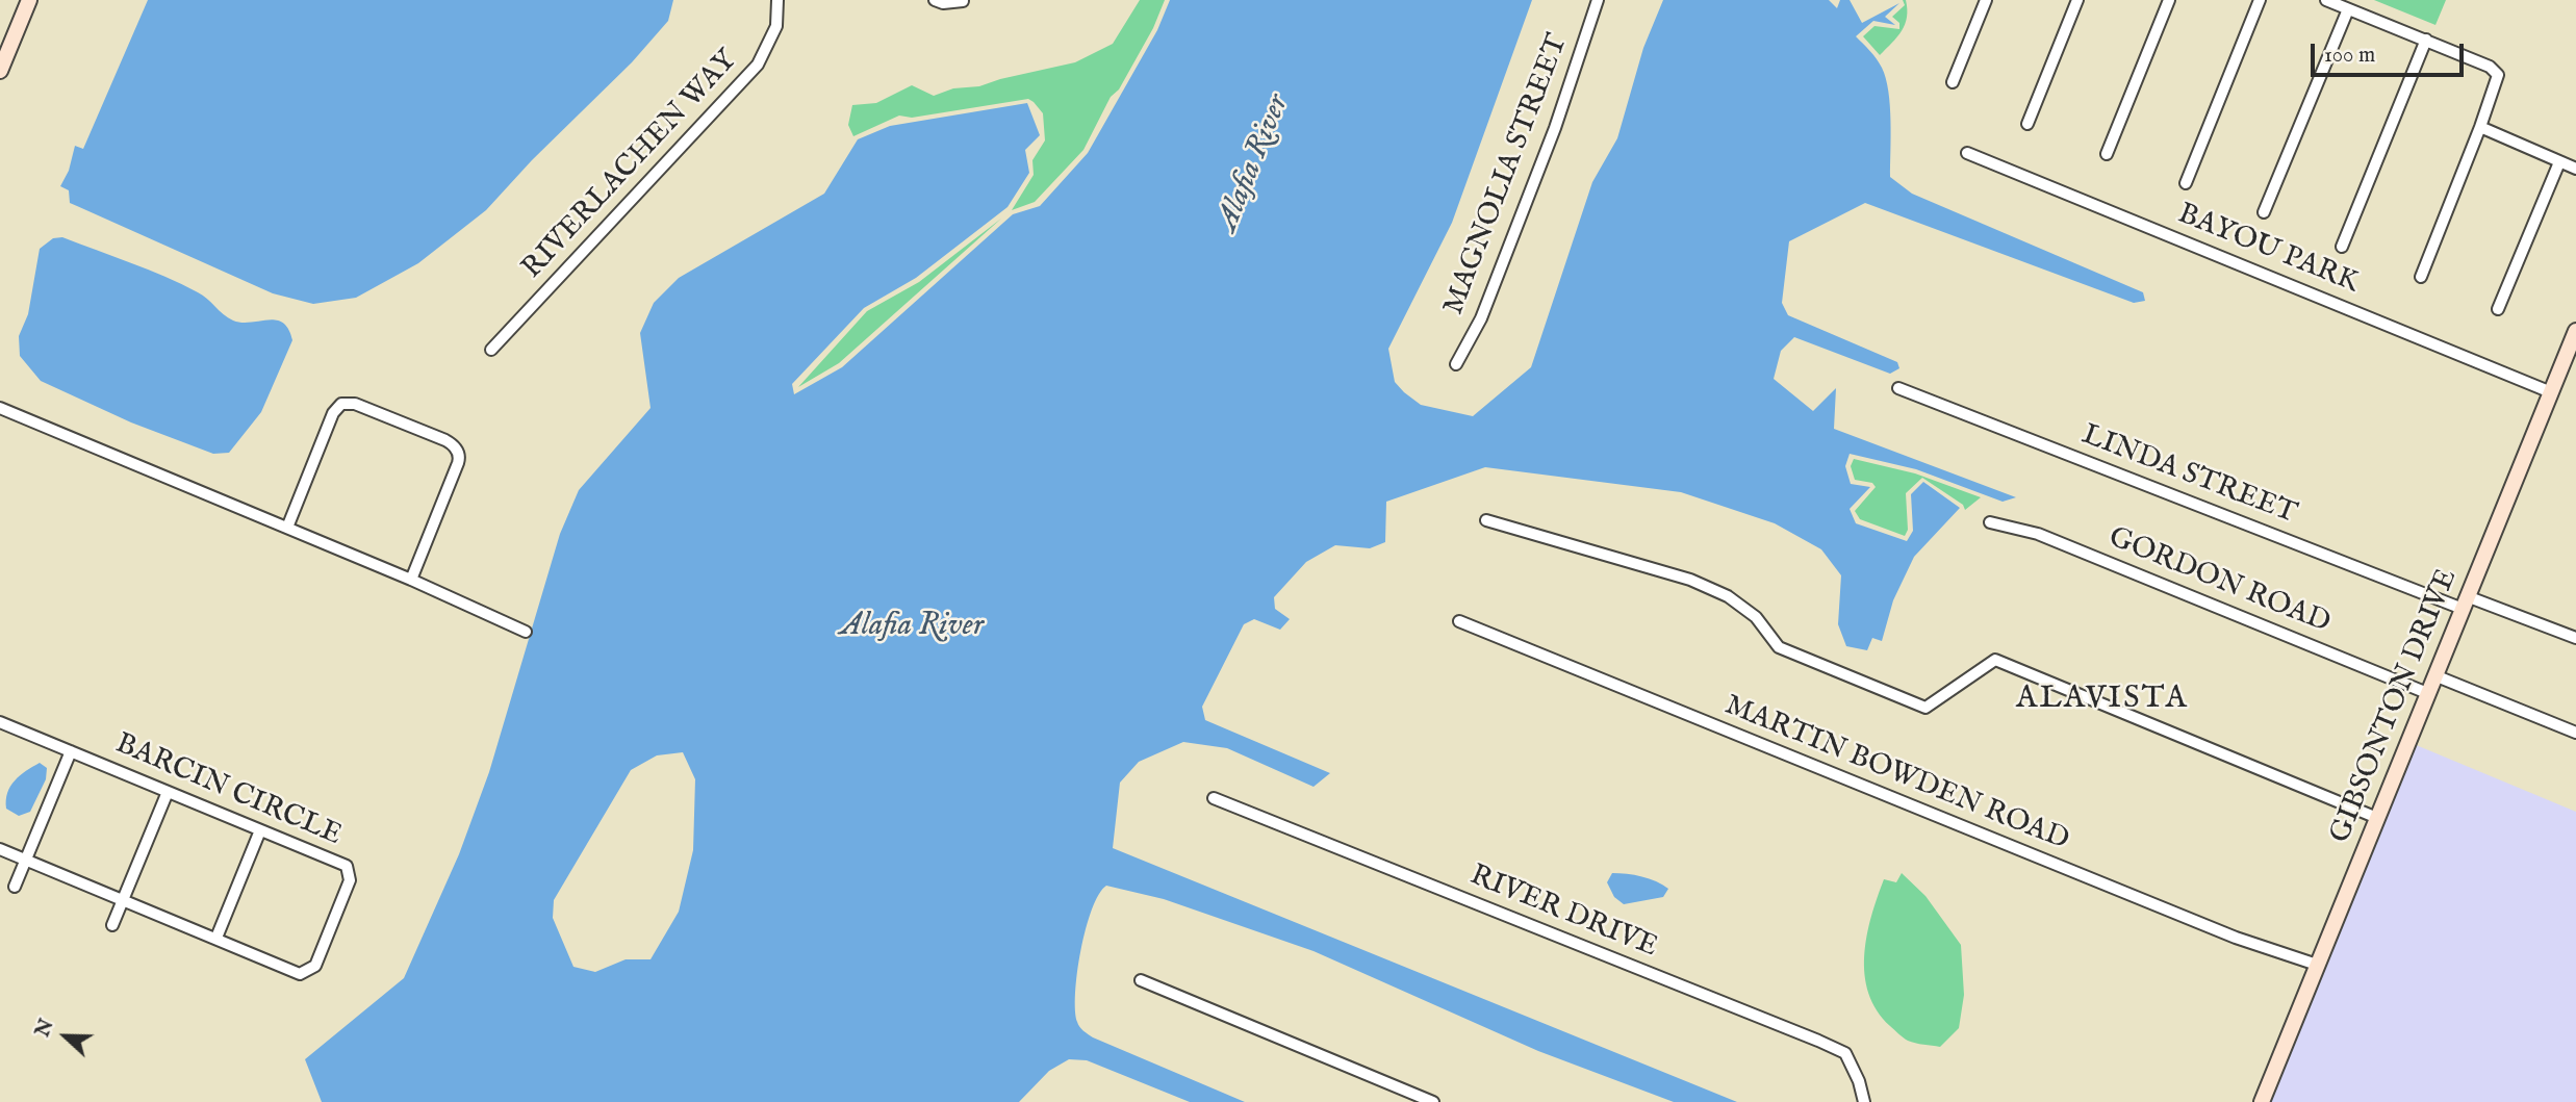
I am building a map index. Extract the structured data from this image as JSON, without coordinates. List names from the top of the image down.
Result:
{
  "streets": {
    "main road": ["GIBSONTON DRIVE"],
    "street": [
      "RIVERLACHEN WAY",
      "MAGNOLIA STREET",
      "BAYOU PARK",
      "LINDA STREET",
      "GORDON ROAD",
      "MARTIN BOWDEN ROAD",
      "BARCIN CIRCLE",
      "RIVER DRIVE"
    ]
  },
  "crossings": [
    ["BAYOU PARK", "GIBSONTON DRIVE"],
    ["LINDA STREET", "GIBSONTON DRIVE"],
    ["GORDON ROAD", "GIBSONTON DRIVE"],
    ["GIBSONTON DRIVE", "MARTIN BOWDEN ROAD"]
  ],
  "districts": ["ALAVISTA"],
  "water": ["Alafia River"],
  "scale_bar": "100 m",
  "north": "left"
}
